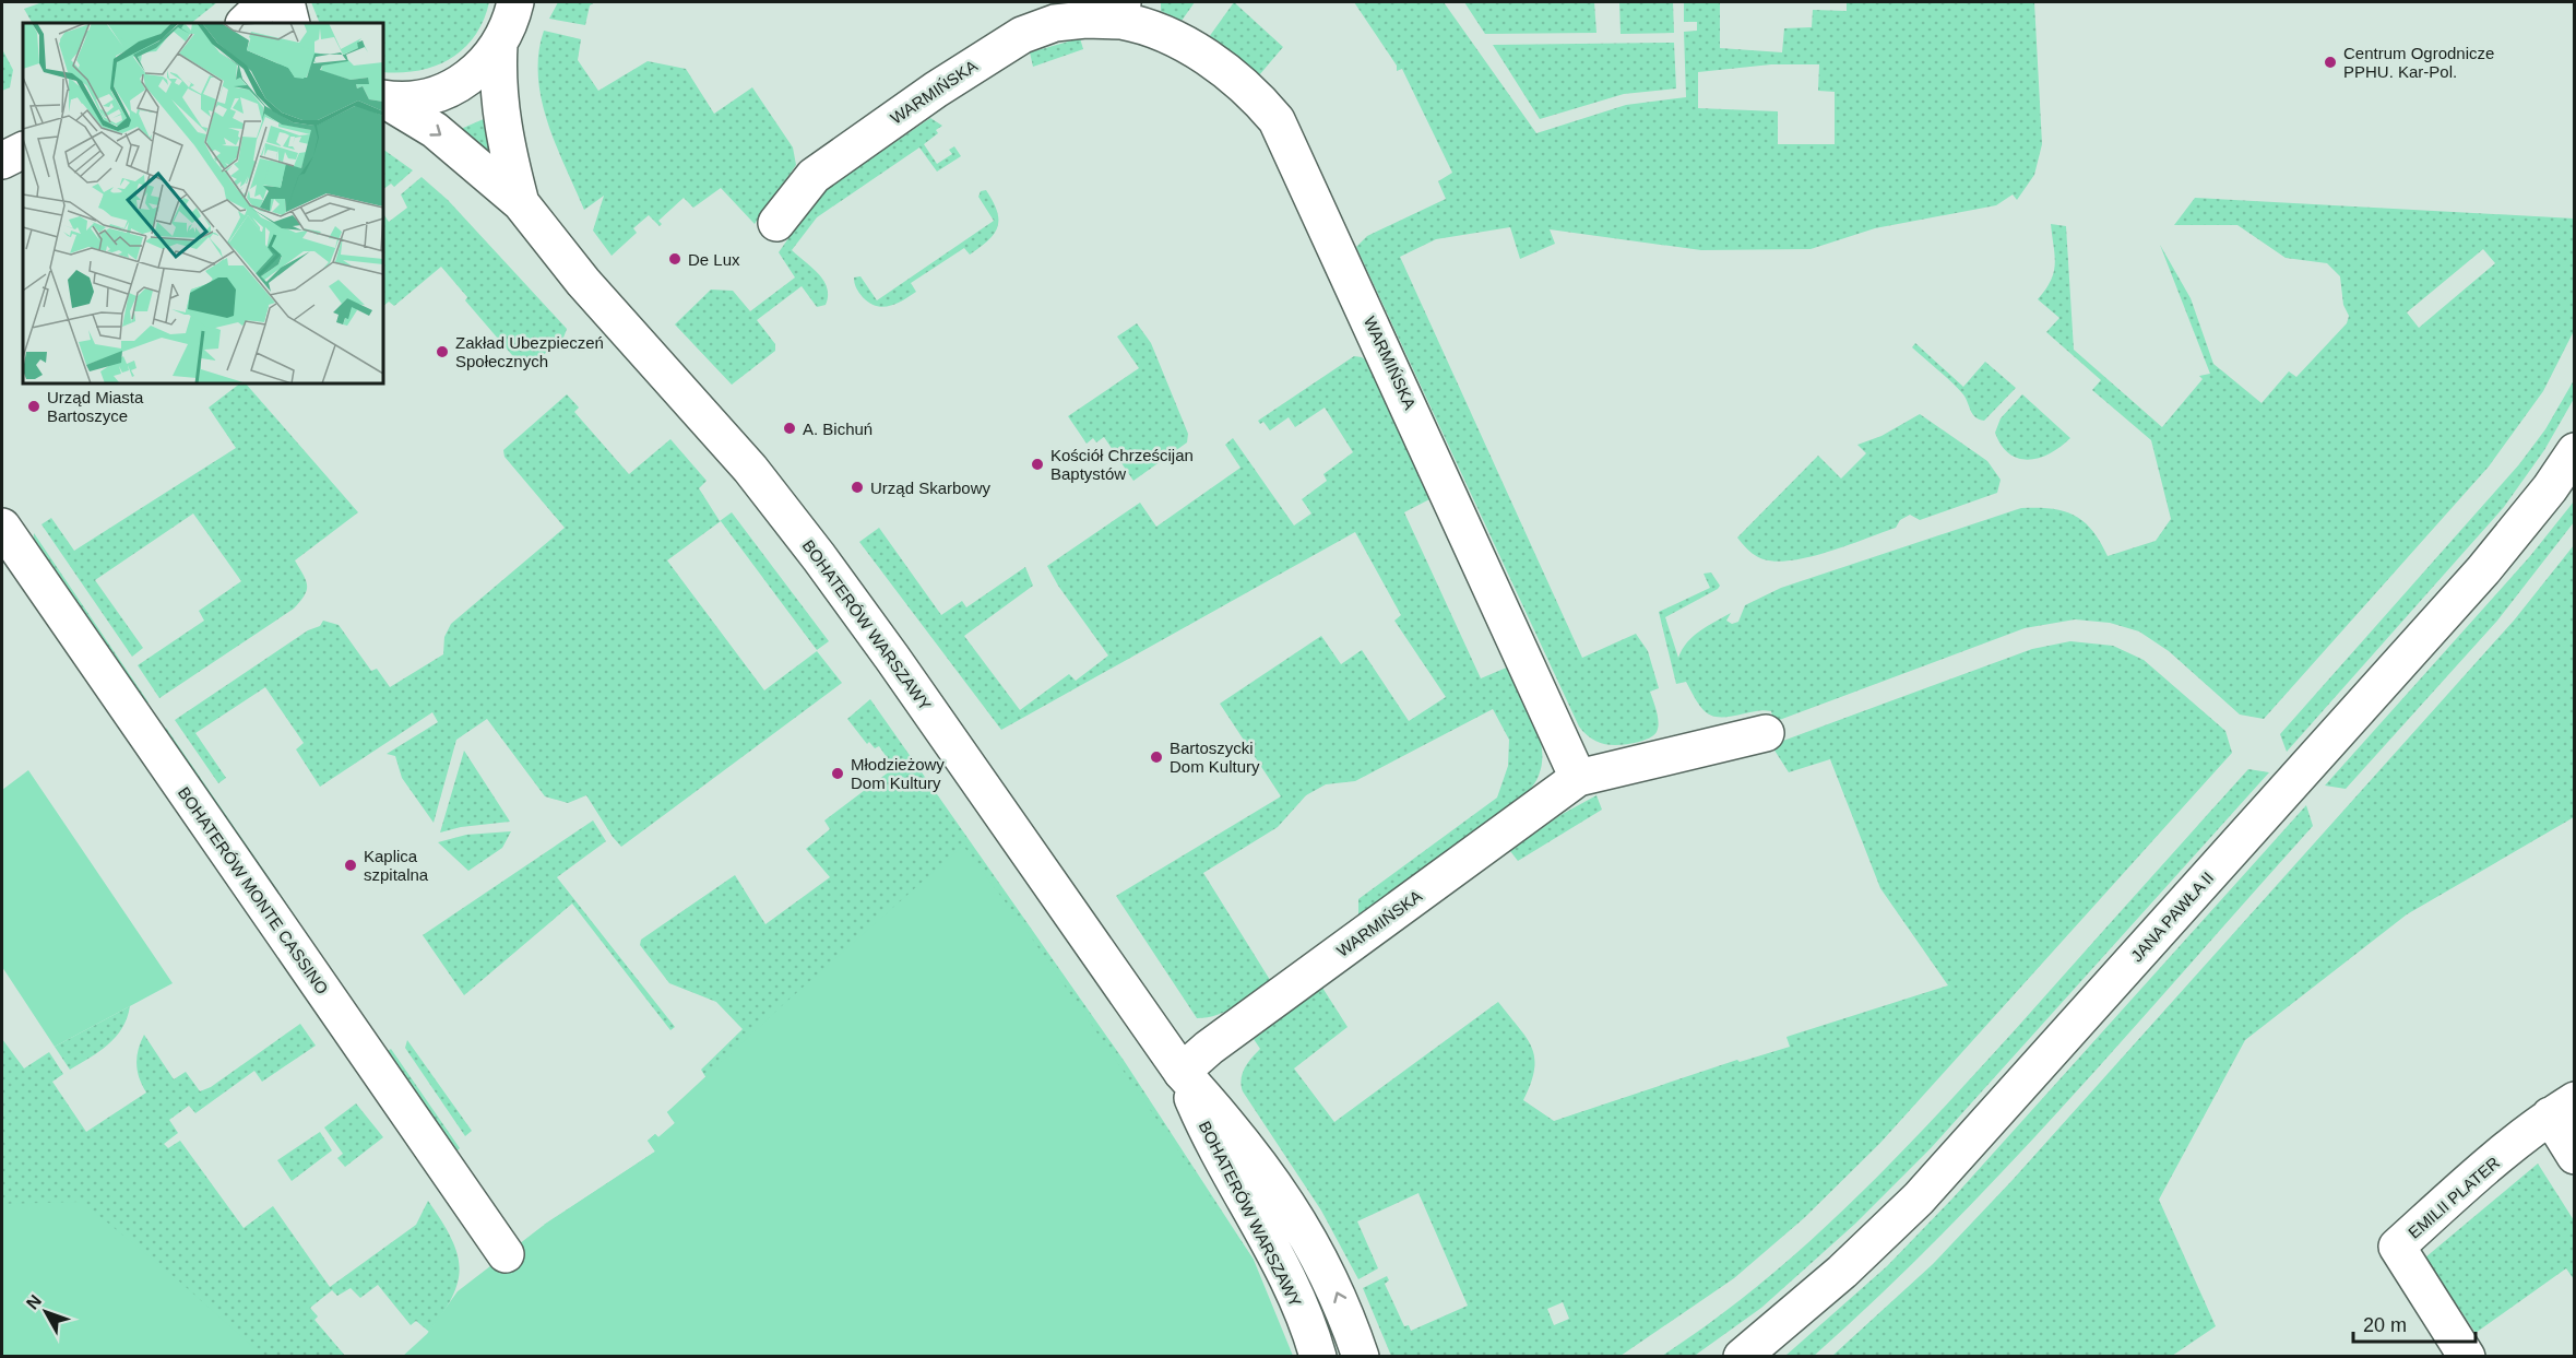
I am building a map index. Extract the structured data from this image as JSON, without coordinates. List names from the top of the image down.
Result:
{
  "streets": {
    "street": [
      "WARMIŃSKA",
      "BOHATERÓW WARSZAWY",
      "BOHATERÓW MONTE CASSINO",
      "JANA PAWŁA II",
      "EMILII PLATER"
    ]
  },
  "crossings": [
    ["WARMIŃSKA", "BOHATERÓW WARSZAWY"]
  ],
  "places": [
    "Centrum Ogrodnicze PPHU. Kar-Pol.",
    "De Lux",
    "Zakład Ubezpieczeń Społecznych",
    "Urząd Miasta Bartoszyce",
    "A. Bichuń",
    "Kościół Chrześcijan Baptystów",
    "Urząd Skarbowy",
    "Bartoszycki Dom Kultury",
    "Młodzieżowy Dom Kultury",
    "Kaplica szpitalna"
  ],
  "scale_bar": "20 m",
  "north": "top left"
}
